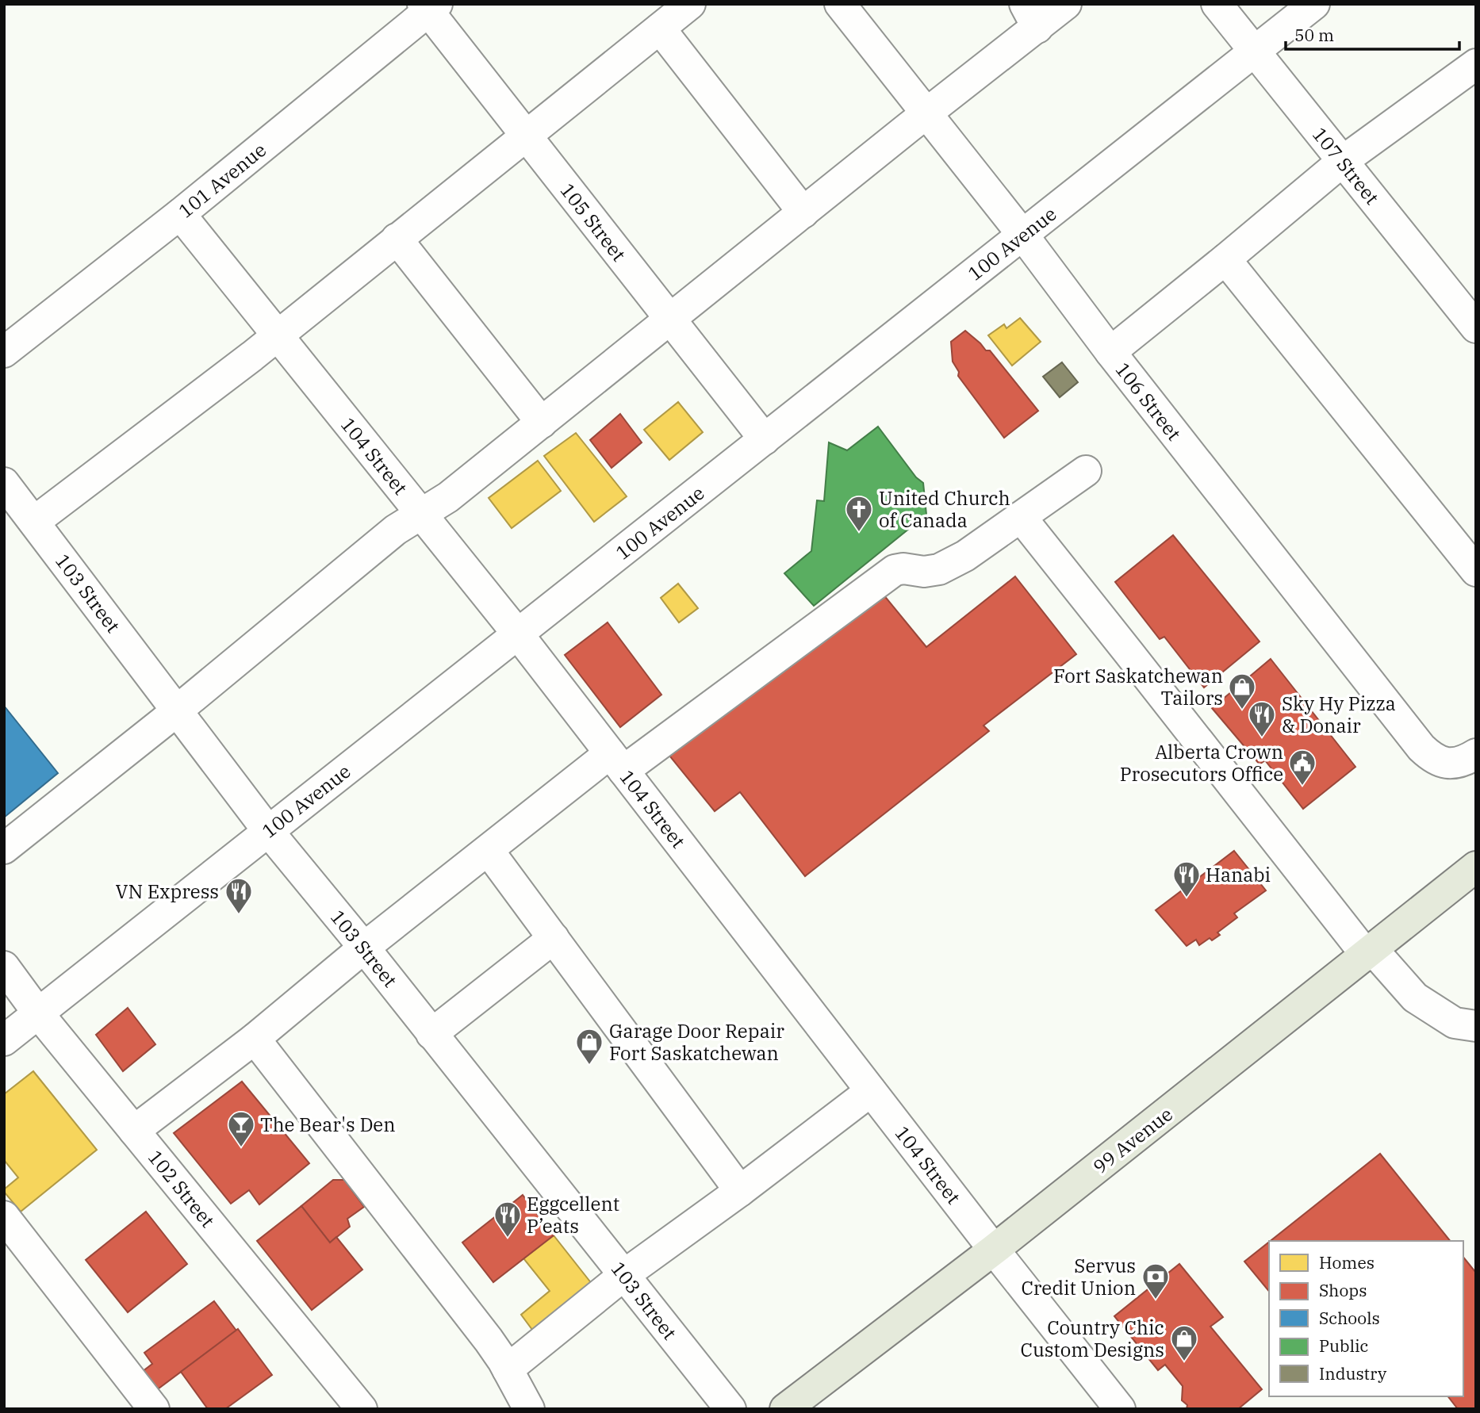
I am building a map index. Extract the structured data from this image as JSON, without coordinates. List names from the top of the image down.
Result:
{
  "streets": {
    "main road": ["99 Avenue"],
    "street": [
      "107 Street",
      "101 Avenue",
      "105 Street",
      "100 Avenue",
      "106 Street",
      "104 Street",
      "103 Street",
      "102 Street"
    ]
  },
  "crossings": [
    ["107 Street", "100 Avenue"],
    ["101 Avenue", "105 Street"],
    ["101 Avenue", "104 Street"],
    ["105 Street", "100 Avenue"],
    ["100 Avenue", "106 Street"],
    ["100 Avenue", "104 Street"],
    ["100 Avenue", "103 Street"],
    ["100 Avenue", "102 Street"],
    ["104 Street", "99 Avenue"]
  ],
  "places": {
    "church": ["United Church of Canada"],
    "shop": ["Fort Saskatchewan Tailors", "Garage Door Repair Fort Saskatchewan", "Country Chic Custom Designs"],
    "restaurant": [
      "Sky Hy Pizza & Donair",
      "Hanabi",
      "VN Express",
      "Eggcellent P’eats"
    ],
    "public building": ["Alberta Crown Prosecutors Office"],
    "bar": ["The Bear's Den"],
    "bank": ["Servus Credit Union"]
  },
  "legend": [
    "Homes",
    "Shops",
    "Schools",
    "Public",
    "Industry"
  ],
  "scale_bar": "50 m"
}
